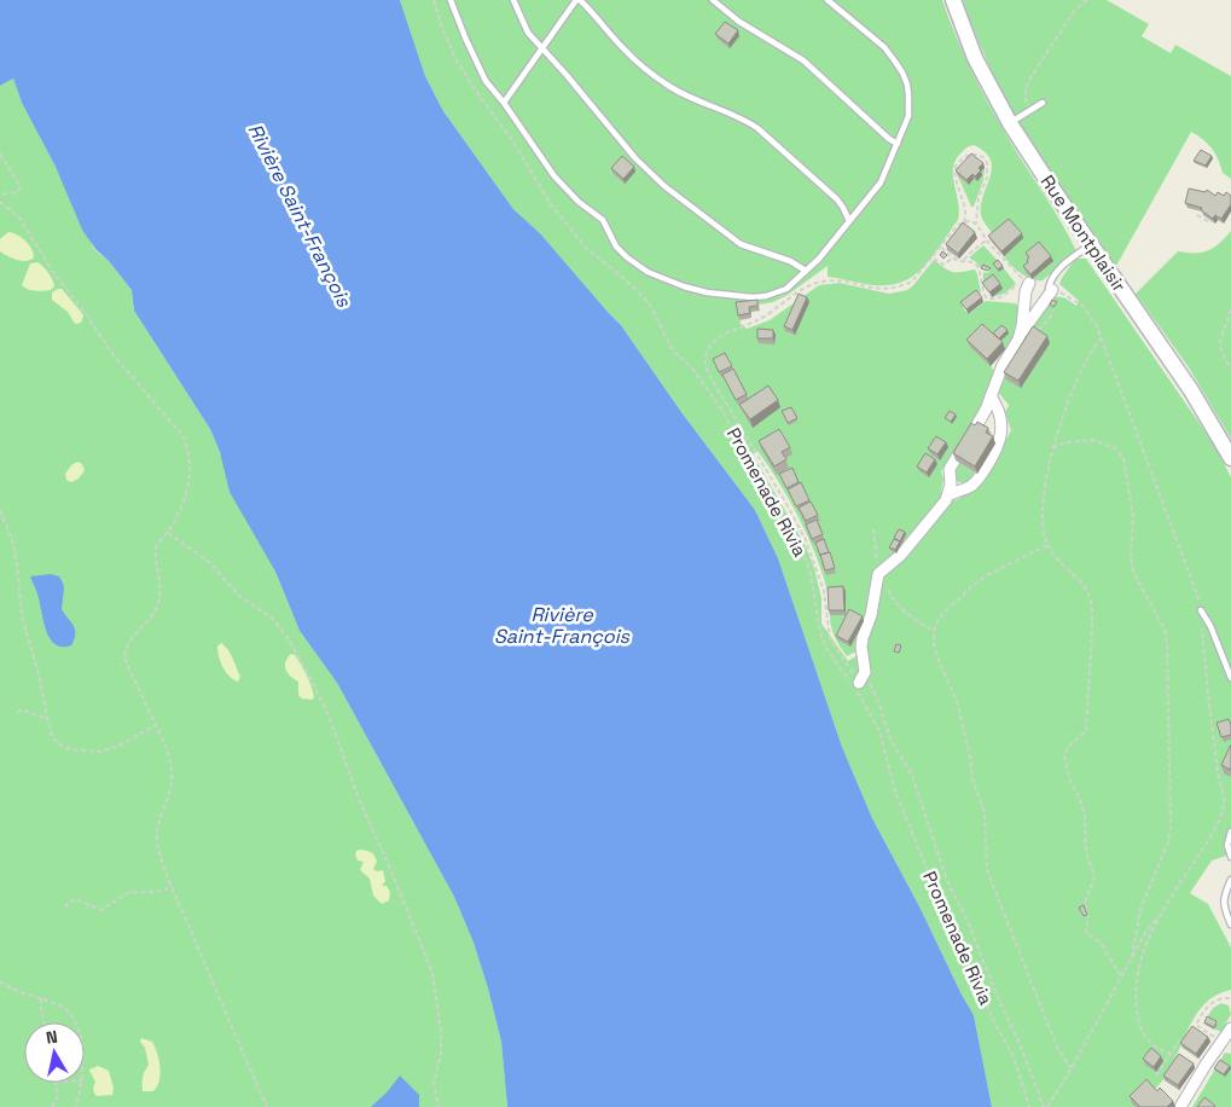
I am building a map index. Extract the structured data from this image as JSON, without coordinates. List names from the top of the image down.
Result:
{
  "streets": {
    "street": ["Rue Montplaisir"],
    "path": ["Promenade Rivia"]
  },
  "water": ["Rivière Saint-François"],
  "north": "top"
}
